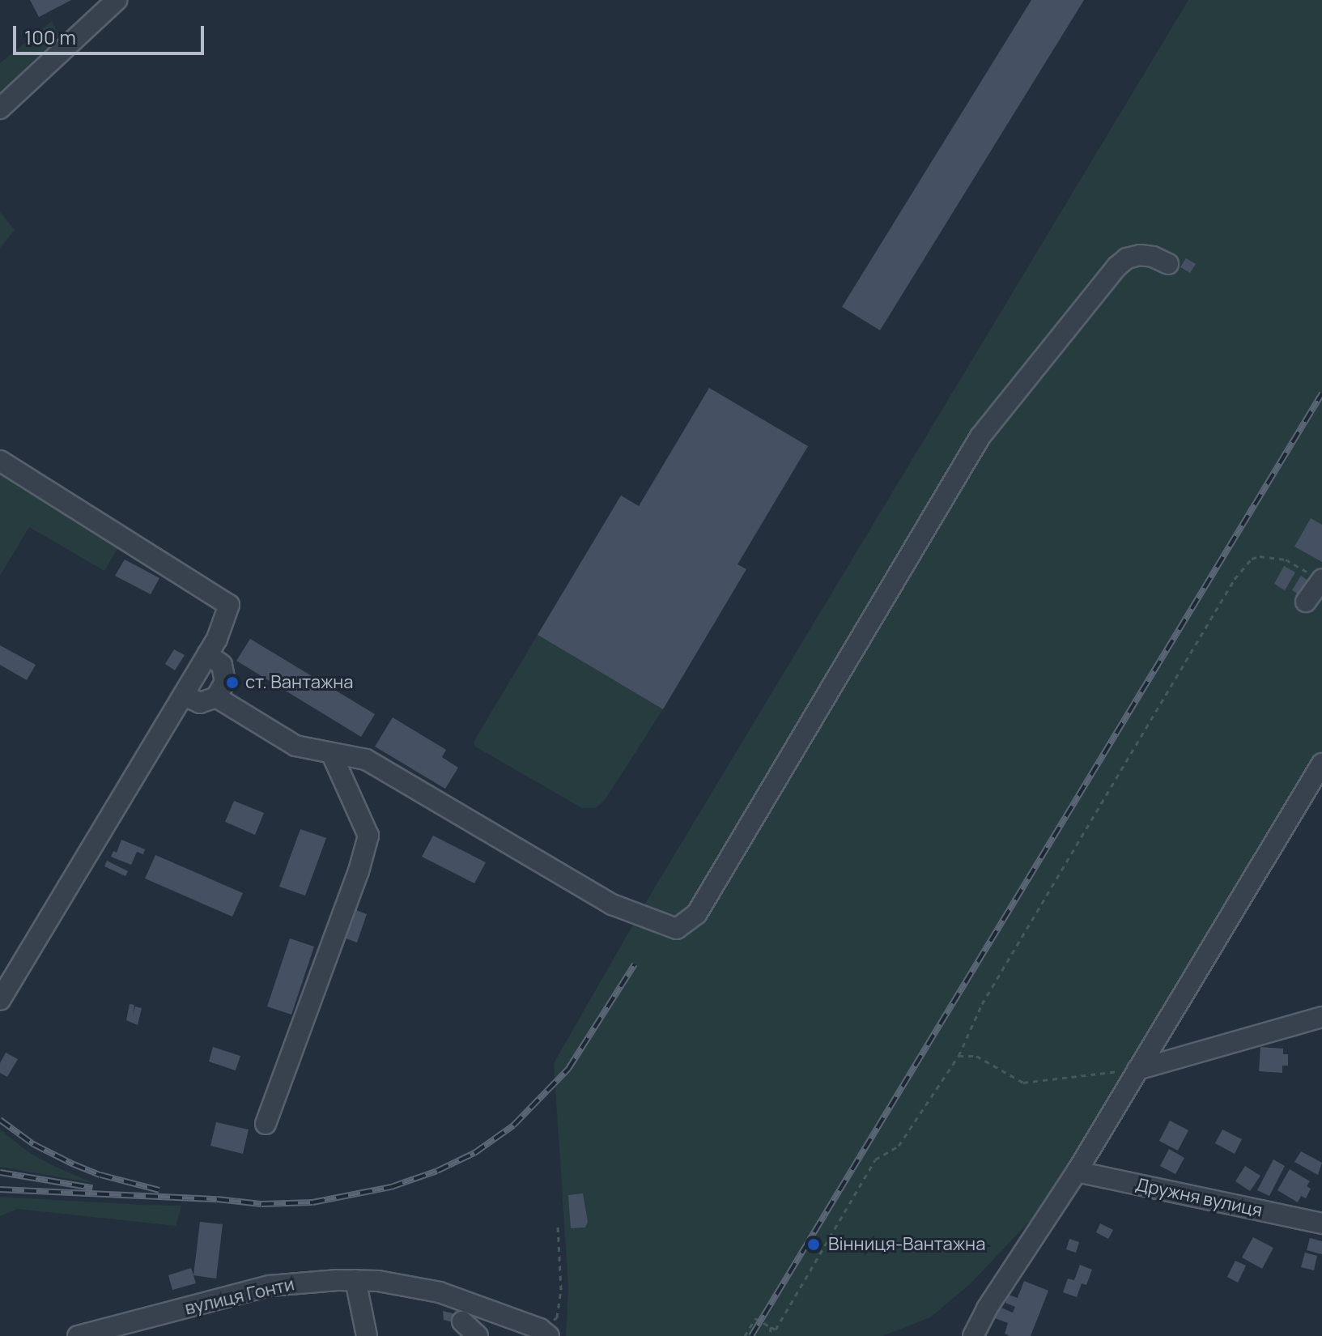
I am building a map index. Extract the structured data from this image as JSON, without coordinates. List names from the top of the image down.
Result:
{
  "streets": {
    "street": ["Дружня вулиця", "вулиця Гонти"]
  },
  "places": ["ст. Вантажна", "Вінниця-Вантажна"],
  "scale_bar": "100 m"
}
